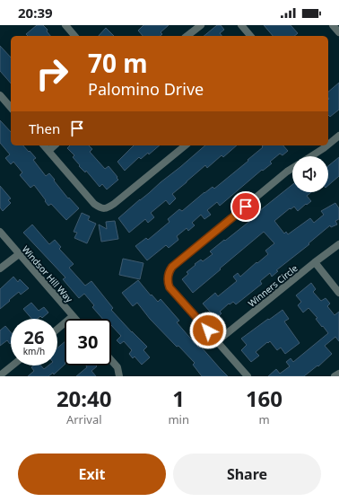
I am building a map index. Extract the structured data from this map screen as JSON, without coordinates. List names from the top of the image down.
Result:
{
  "streets": {
    "street": ["Windsor Hill Way", "Winners Circle"]
  },
  "page": {
    "status": "20:39",
    "turn": ["70 m", "Palomino Drive"],
    "then": "Then",
    "speed": "26 km/h",
    "limit": "30",
    "eta": [
      "20:40",
      "Arrival",
      "1",
      "min",
      "160",
      "m"
    ],
    "buttons": ["Exit", "Share"]
  }
}
